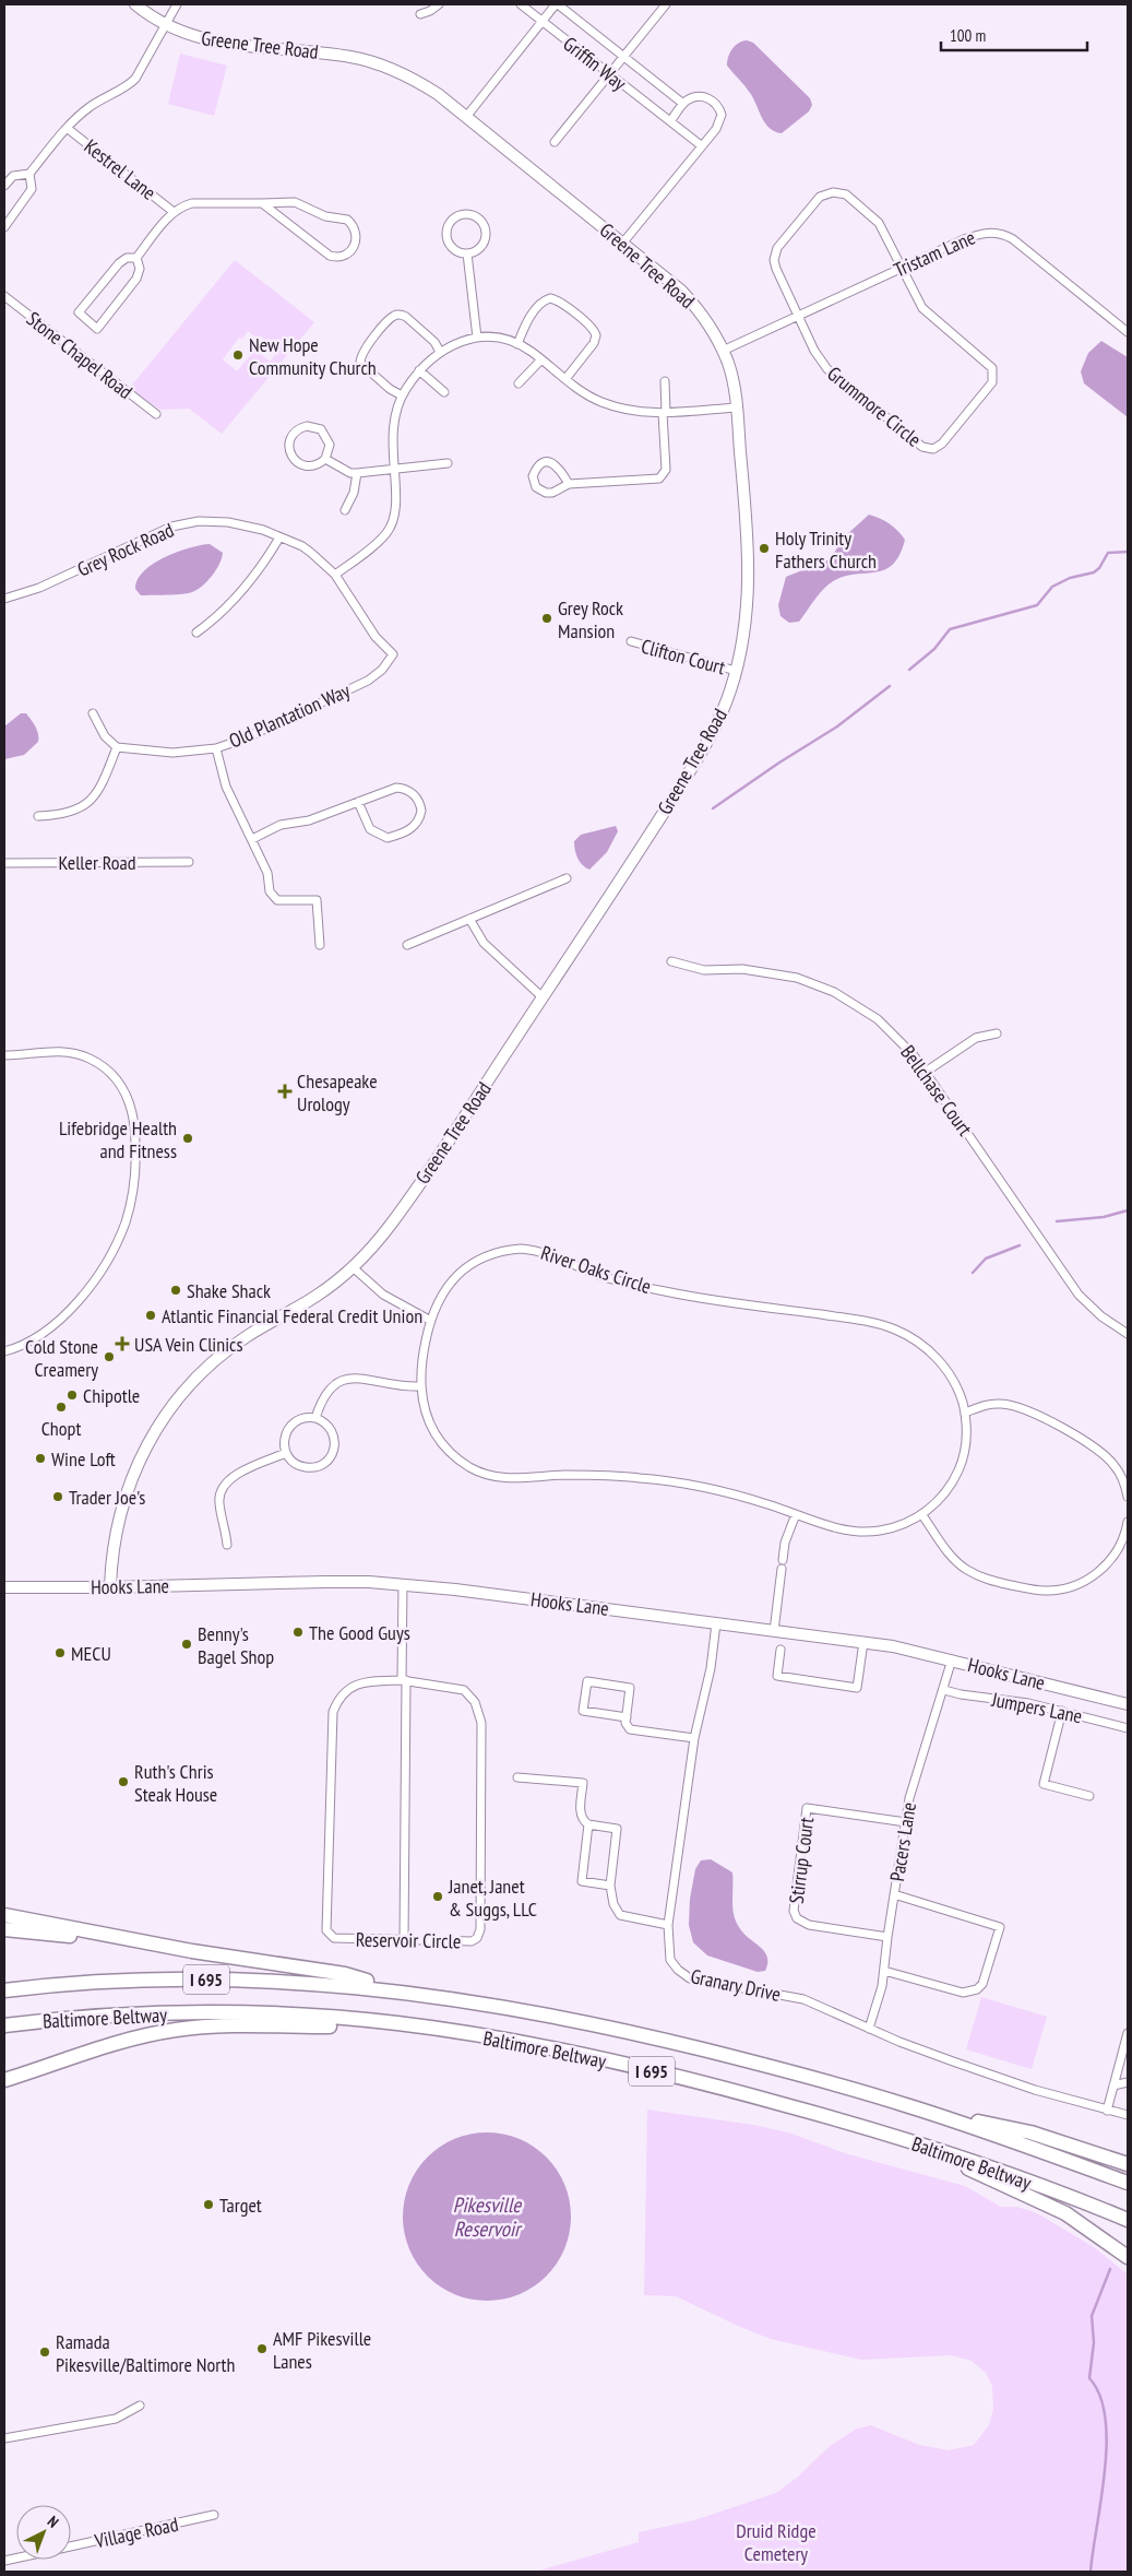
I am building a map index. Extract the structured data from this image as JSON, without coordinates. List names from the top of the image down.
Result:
{
  "streets": {
    "highway": ["I 695", "Baltimore Beltway"],
    "street": [
      "Greene Tree Road",
      "Griffin Way",
      "Kestrel Lane",
      "Tristam Lane",
      "Stone Chapel Road",
      "Grummore Circle",
      "Grey Rock Road",
      "Clifton Court",
      "Old Plantation Way",
      "Keller Road",
      "Bellchase Court",
      "River Oaks Circle",
      "Hooks Lane",
      "Jumpers Lane",
      "Pacers Lane",
      "Stirrup Court",
      "Reservoir Circle",
      "Granary Drive",
      "Village Road"
    ]
  },
  "crossings": [
    ["Greene Tree Road", "Tristam Lane"],
    ["Greene Tree Road", "Clifton Court"],
    ["Greene Tree Road", "Hooks Lane"],
    ["Tristam Lane", "Grummore Circle"],
    ["Grey Rock Road", "Old Plantation Way"],
    ["Hooks Lane", "Pacers Lane"],
    ["Hooks Lane", "Granary Drive"],
    ["Jumpers Lane", "Pacers Lane"],
    ["Pacers Lane", "Stirrup Court"],
    ["Pacers Lane", "Granary Drive"]
  ],
  "water": ["Pikesville Reservoir"],
  "parks": ["Druid Ridge Cemetery"],
  "places": {
    "other": [
      "New Hope Community Church",
      "Holy Trinity Fathers Church",
      "Grey Rock Mansion",
      "Lifebridge Health and Fitness",
      "Shake Shack",
      "Atlantic Financial Federal Credit Union",
      "Cold Stone Creamery",
      "Chipotle",
      "Chopt",
      "Wine Loft",
      "Trader Joe's",
      "The Good Guys",
      "Benny's Bagel Shop",
      "MECU",
      "Ruth's Chris Steak House",
      "Janet, Janet & Suggs, LLC",
      "Target",
      "AMF Pikesville Lanes",
      "Ramada Pikesville/Baltimore North"
    ],
    "health": ["Chesapeake Urology", "USA Vein Clinics"]
  },
  "scale_bar": "100 m",
  "north": "top right"
}
